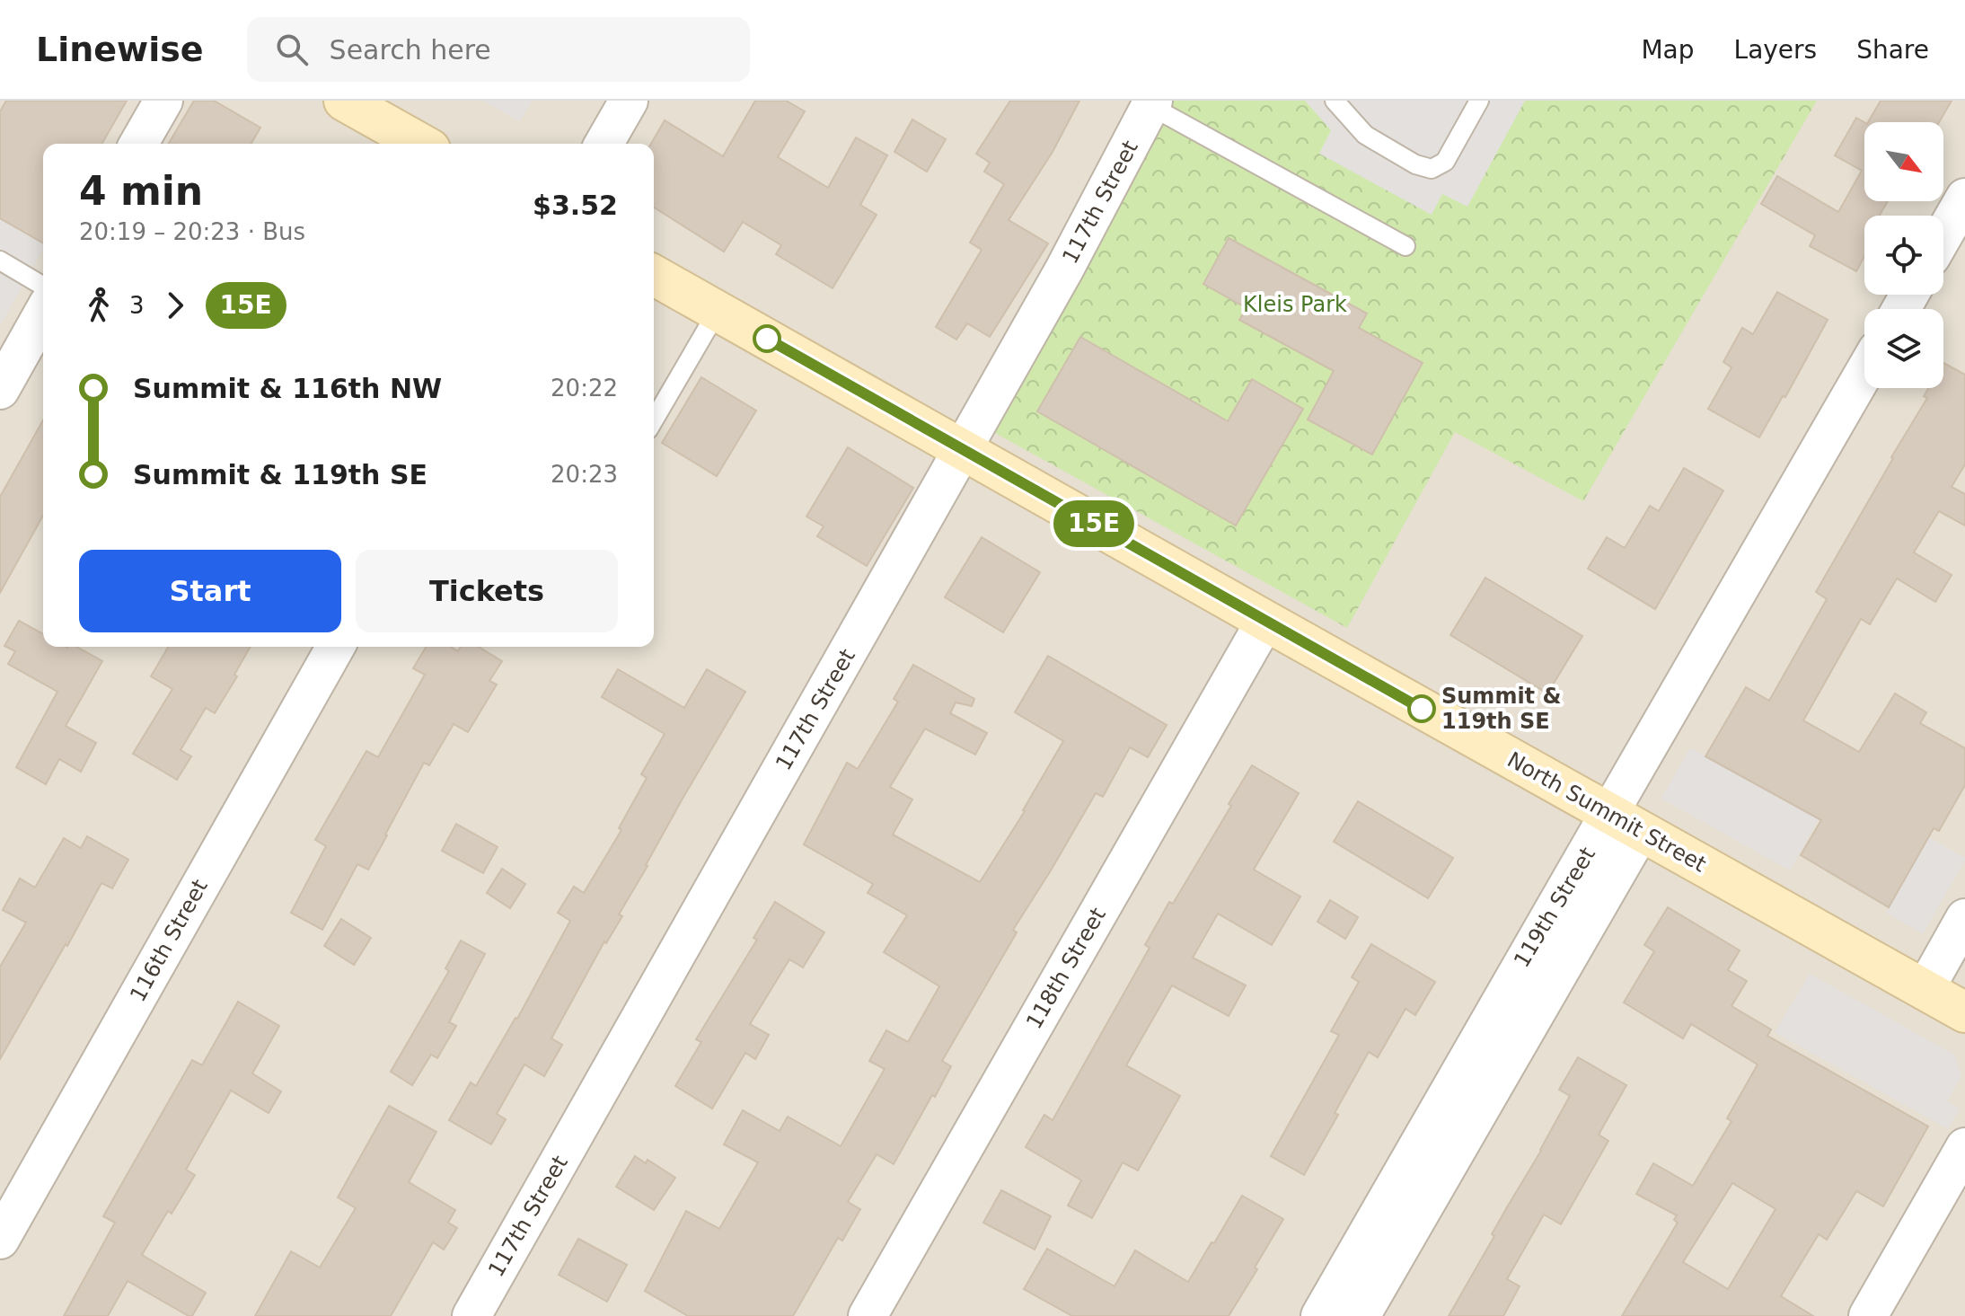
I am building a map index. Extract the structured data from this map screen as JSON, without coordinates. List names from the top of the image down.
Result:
{
  "streets": {
    "main road": ["North Summit Street"],
    "street": [
      "117th Street",
      "119th Street",
      "116th Street",
      "118th Street"
    ]
  },
  "crossings": [
    ["117th Street", "North Summit Street"],
    ["North Summit Street", "119th Street"],
    ["North Summit Street", "118th Street"]
  ],
  "parks": ["Kleis Park"],
  "places": ["Summit & 119th SE"],
  "lines": ["bus line 15E"],
  "north": "bottom right",
  "page": {
    "header": "Linewise",
    "search": "Search here",
    "nav": ["Map", "Layers", "Share"],
    "on_map": "15E",
    "heading": ["4 min", "20:19 – 20:23 · Bus", "$3.52"],
    "legs": ["3", "15E"],
    "list": [
      {
        "name": "Summit & 116th NW",
        "value": "20:22"
      },
      {
        "name": "Summit & 119th SE",
        "value": "20:23"
      }
    ],
    "buttons": ["Start", "Tickets"]
  }
}
